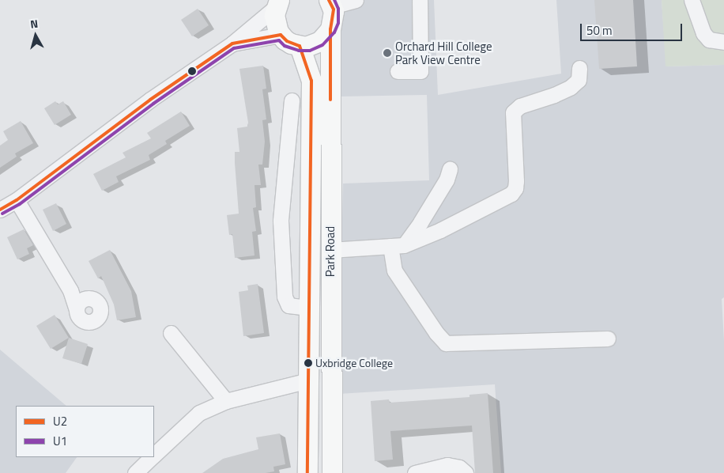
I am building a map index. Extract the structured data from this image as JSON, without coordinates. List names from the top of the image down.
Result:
{
  "streets": {
    "main road": ["Park Road"]
  },
  "places": ["Orchard Hill College Park View Centre", "Uxbridge College"],
  "lines": ["transit line U2", "transit line U1"],
  "legend": ["U2", "U1"],
  "scale_bar": "50 m",
  "north": "top"
}
